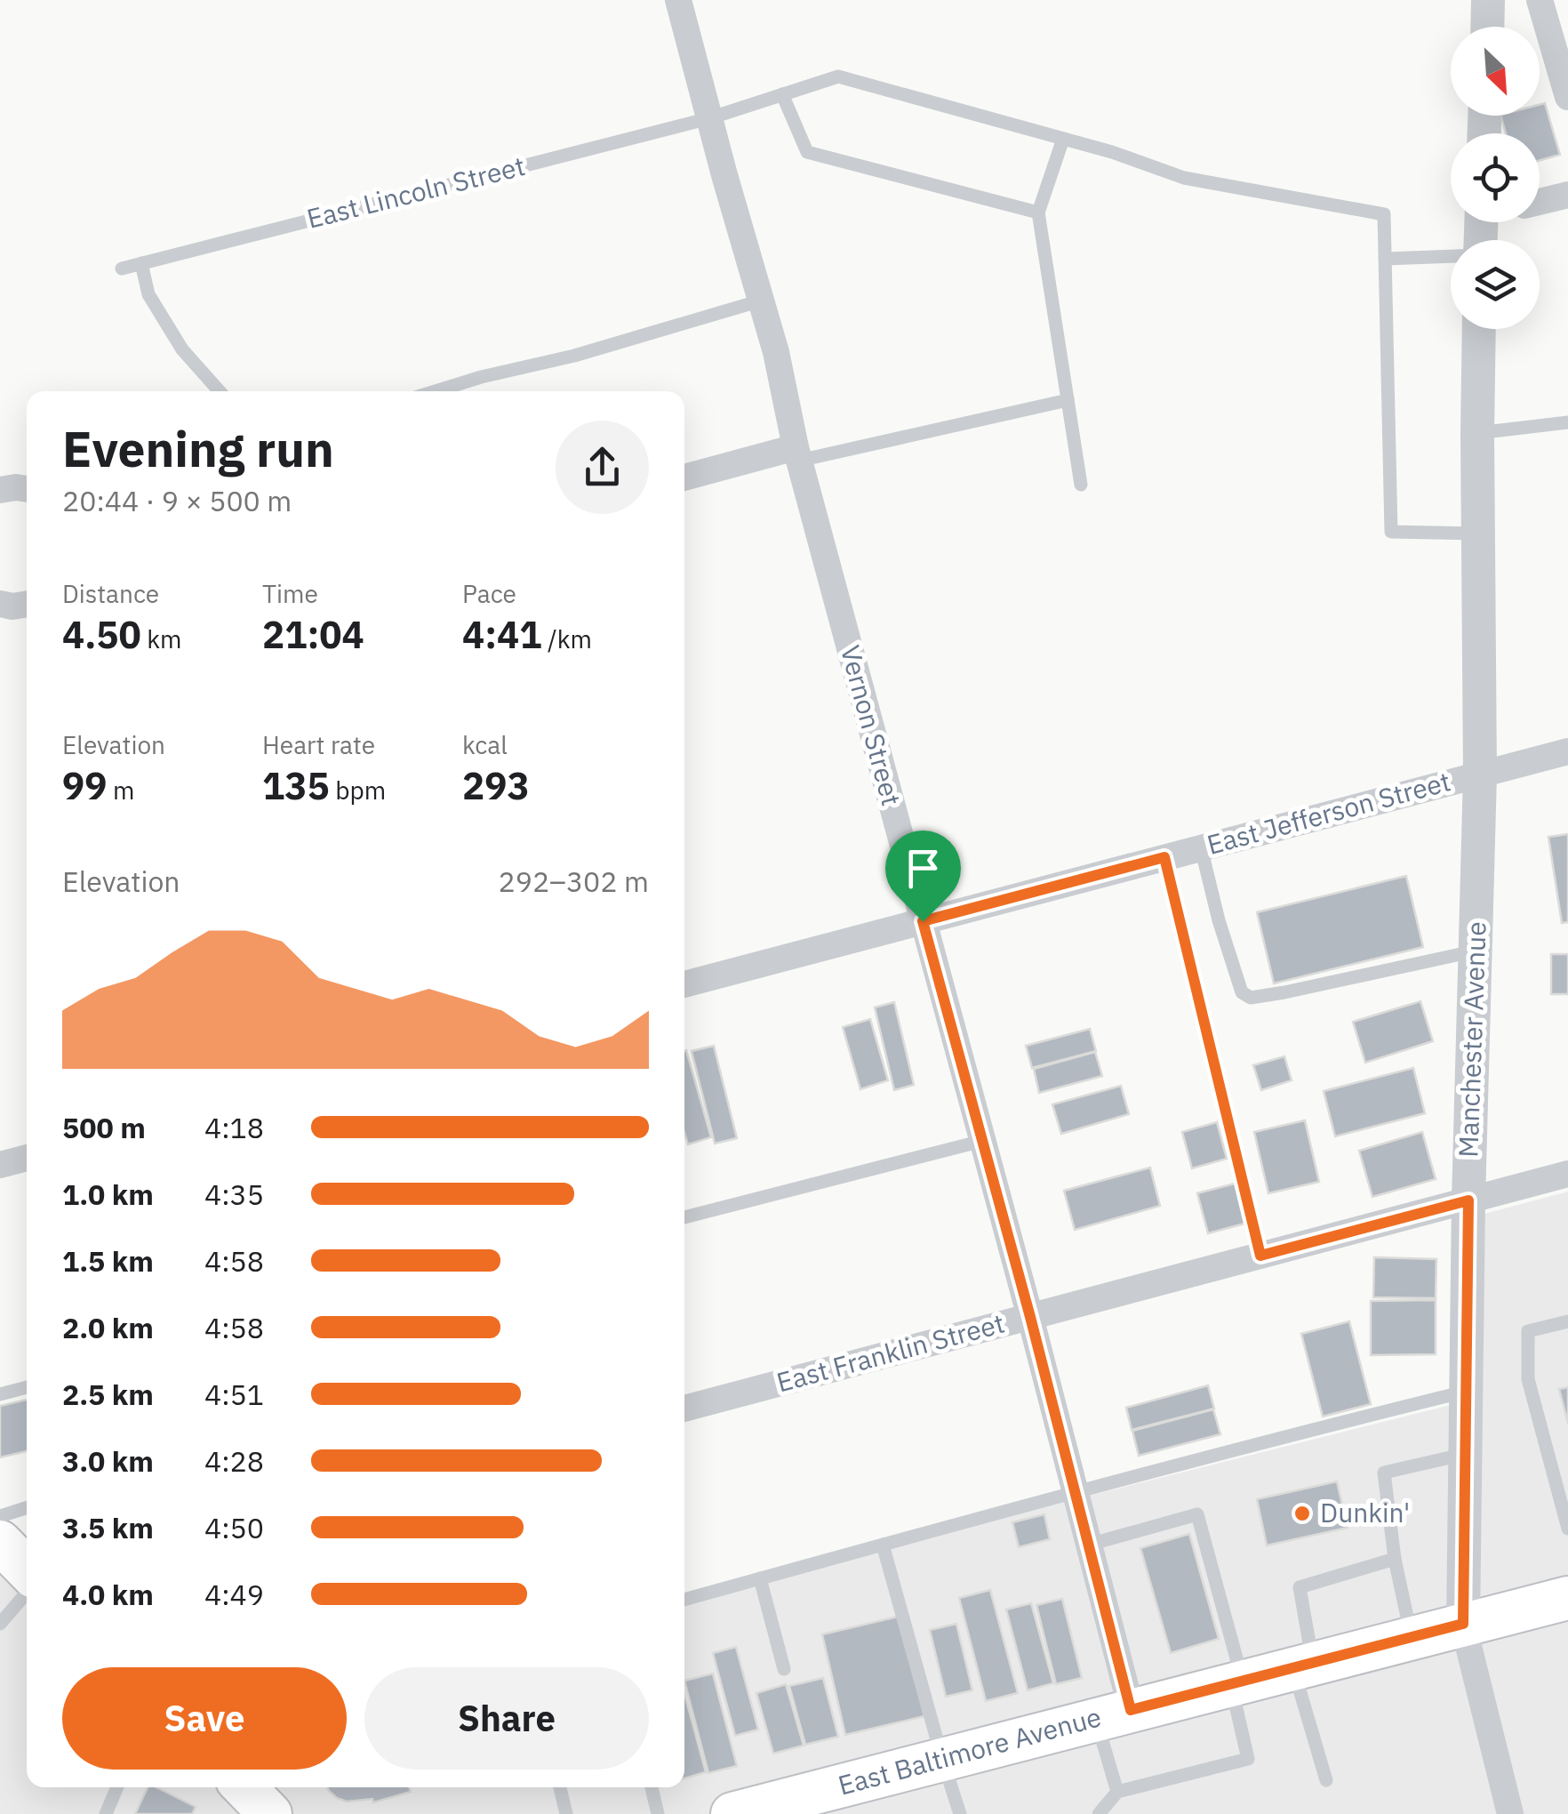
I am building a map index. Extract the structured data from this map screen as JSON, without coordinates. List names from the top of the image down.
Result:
{
  "streets": {
    "main road": ["East Baltimore Avenue"],
    "street": [
      "Vernon Street",
      "East Jefferson Street",
      "Manchester Avenue",
      "East Franklin Street"
    ],
    "lane": ["East Lincoln Street"]
  },
  "crossings": [
    ["East Lincoln Street", "Vernon Street"],
    ["Vernon Street", "East Jefferson Street"],
    ["Vernon Street", "East Franklin Street"],
    ["Vernon Street", "East Baltimore Avenue"],
    ["East Jefferson Street", "Manchester Avenue"],
    ["Manchester Avenue", "East Franklin Street"],
    ["Manchester Avenue", "East Baltimore Avenue"]
  ],
  "places": ["Dunkin'"],
  "north": "bottom right",
  "page": {
    "heading": ["Evening run", "20:44 · 9 × 500 m"],
    "stats": [
      ["Distance", "4.50 km"],
      ["Time", "21:04"],
      ["Pace", "4:41 /km"],
      ["Elevation", "99 m"],
      ["Heart rate", "135 bpm"],
      ["kcal", "293"]
    ],
    "chart": ["Elevation", "292–302 m"],
    "list": [
      {
        "name": "500 m",
        "note": "4:18"
      },
      {
        "name": "1.0 km",
        "note": "4:35"
      },
      {
        "name": "1.5 km",
        "note": "4:58"
      },
      {
        "name": "2.0 km",
        "note": "4:58"
      },
      {
        "name": "2.5 km",
        "note": "4:51"
      },
      {
        "name": "3.0 km",
        "note": "4:28"
      },
      {
        "name": "3.5 km",
        "note": "4:50"
      },
      {
        "name": "4.0 km",
        "note": "4:49"
      }
    ],
    "buttons": ["Save", "Share"]
  }
}
